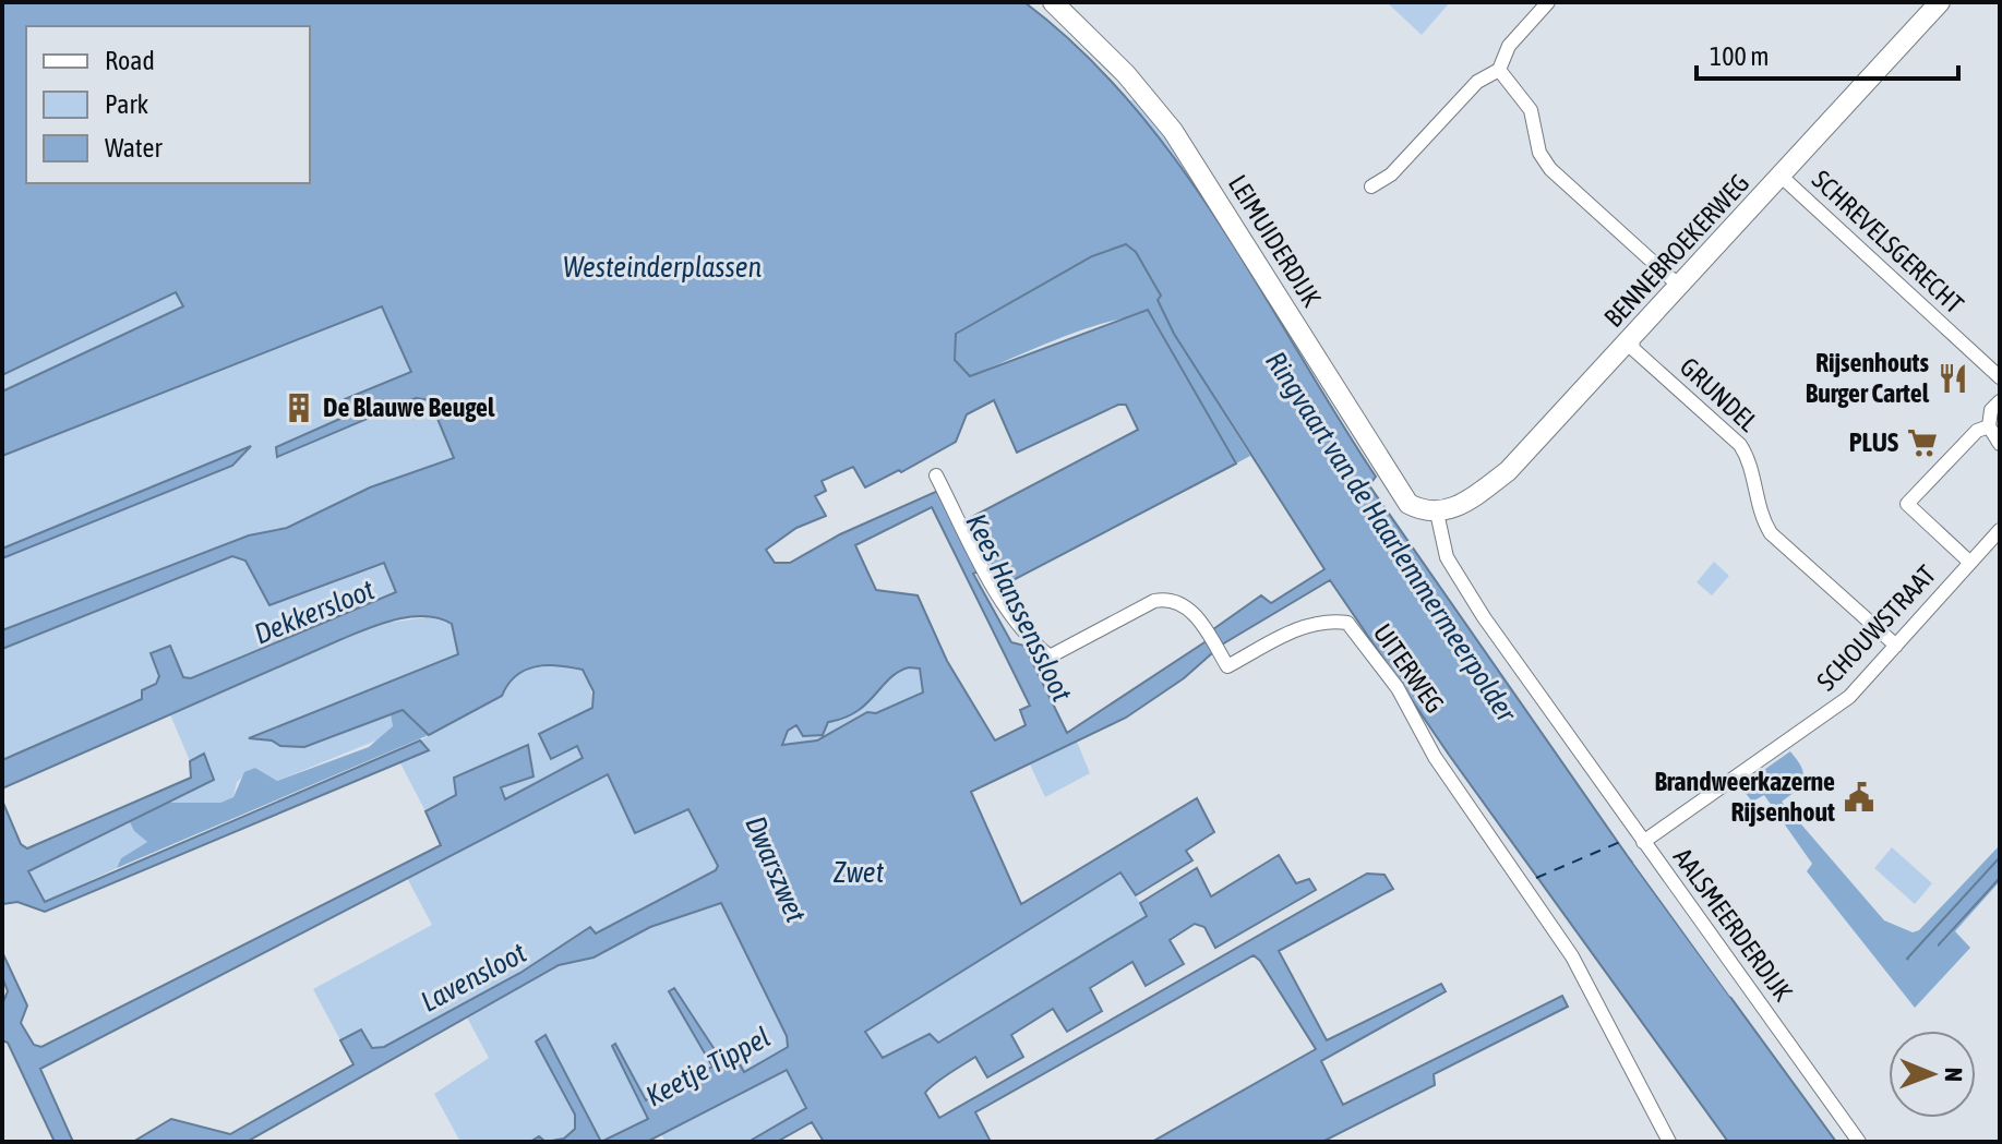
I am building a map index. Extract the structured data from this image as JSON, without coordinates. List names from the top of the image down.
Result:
{
  "streets": {
    "street": [
      "LEIMUIDERDIJK",
      "SCHREVELSGERECHT",
      "BENNEBROEKERWEG",
      "GRUNDEL",
      "SCHOUWSTRAAT",
      "UITERWEG",
      "AALSMEERDERDIJK"
    ]
  },
  "crossings": [
    ["LEIMUIDERDIJK", "BENNEBROEKERWEG"],
    ["LEIMUIDERDIJK", "AALSMEERDERDIJK"],
    ["SCHREVELSGERECHT", "BENNEBROEKERWEG"],
    ["BENNEBROEKERWEG", "GRUNDEL"],
    ["BENNEBROEKERWEG", "AALSMEERDERDIJK"],
    ["GRUNDEL", "SCHOUWSTRAAT"],
    ["SCHOUWSTRAAT", "AALSMEERDERDIJK"]
  ],
  "water": [
    "Westeinderplassen",
    "Ringvaart van de Haarlemmermeerpolder",
    "Kees Hanssenssloot",
    "Dekkersloot",
    "Dwarszwet",
    "Zwet",
    "Lavensloot",
    "Keetje Tippel"
  ],
  "places": {
    "restaurant": ["Rijsenhouts Burger Cartel"],
    "building": ["De Blauwe Beugel"],
    "supermarket": ["PLUS"],
    "public building": ["Brandweerkazerne Rijsenhout"]
  },
  "legend": ["Road", "Park", "Water"],
  "scale_bar": "100 m",
  "north": "right"
}
